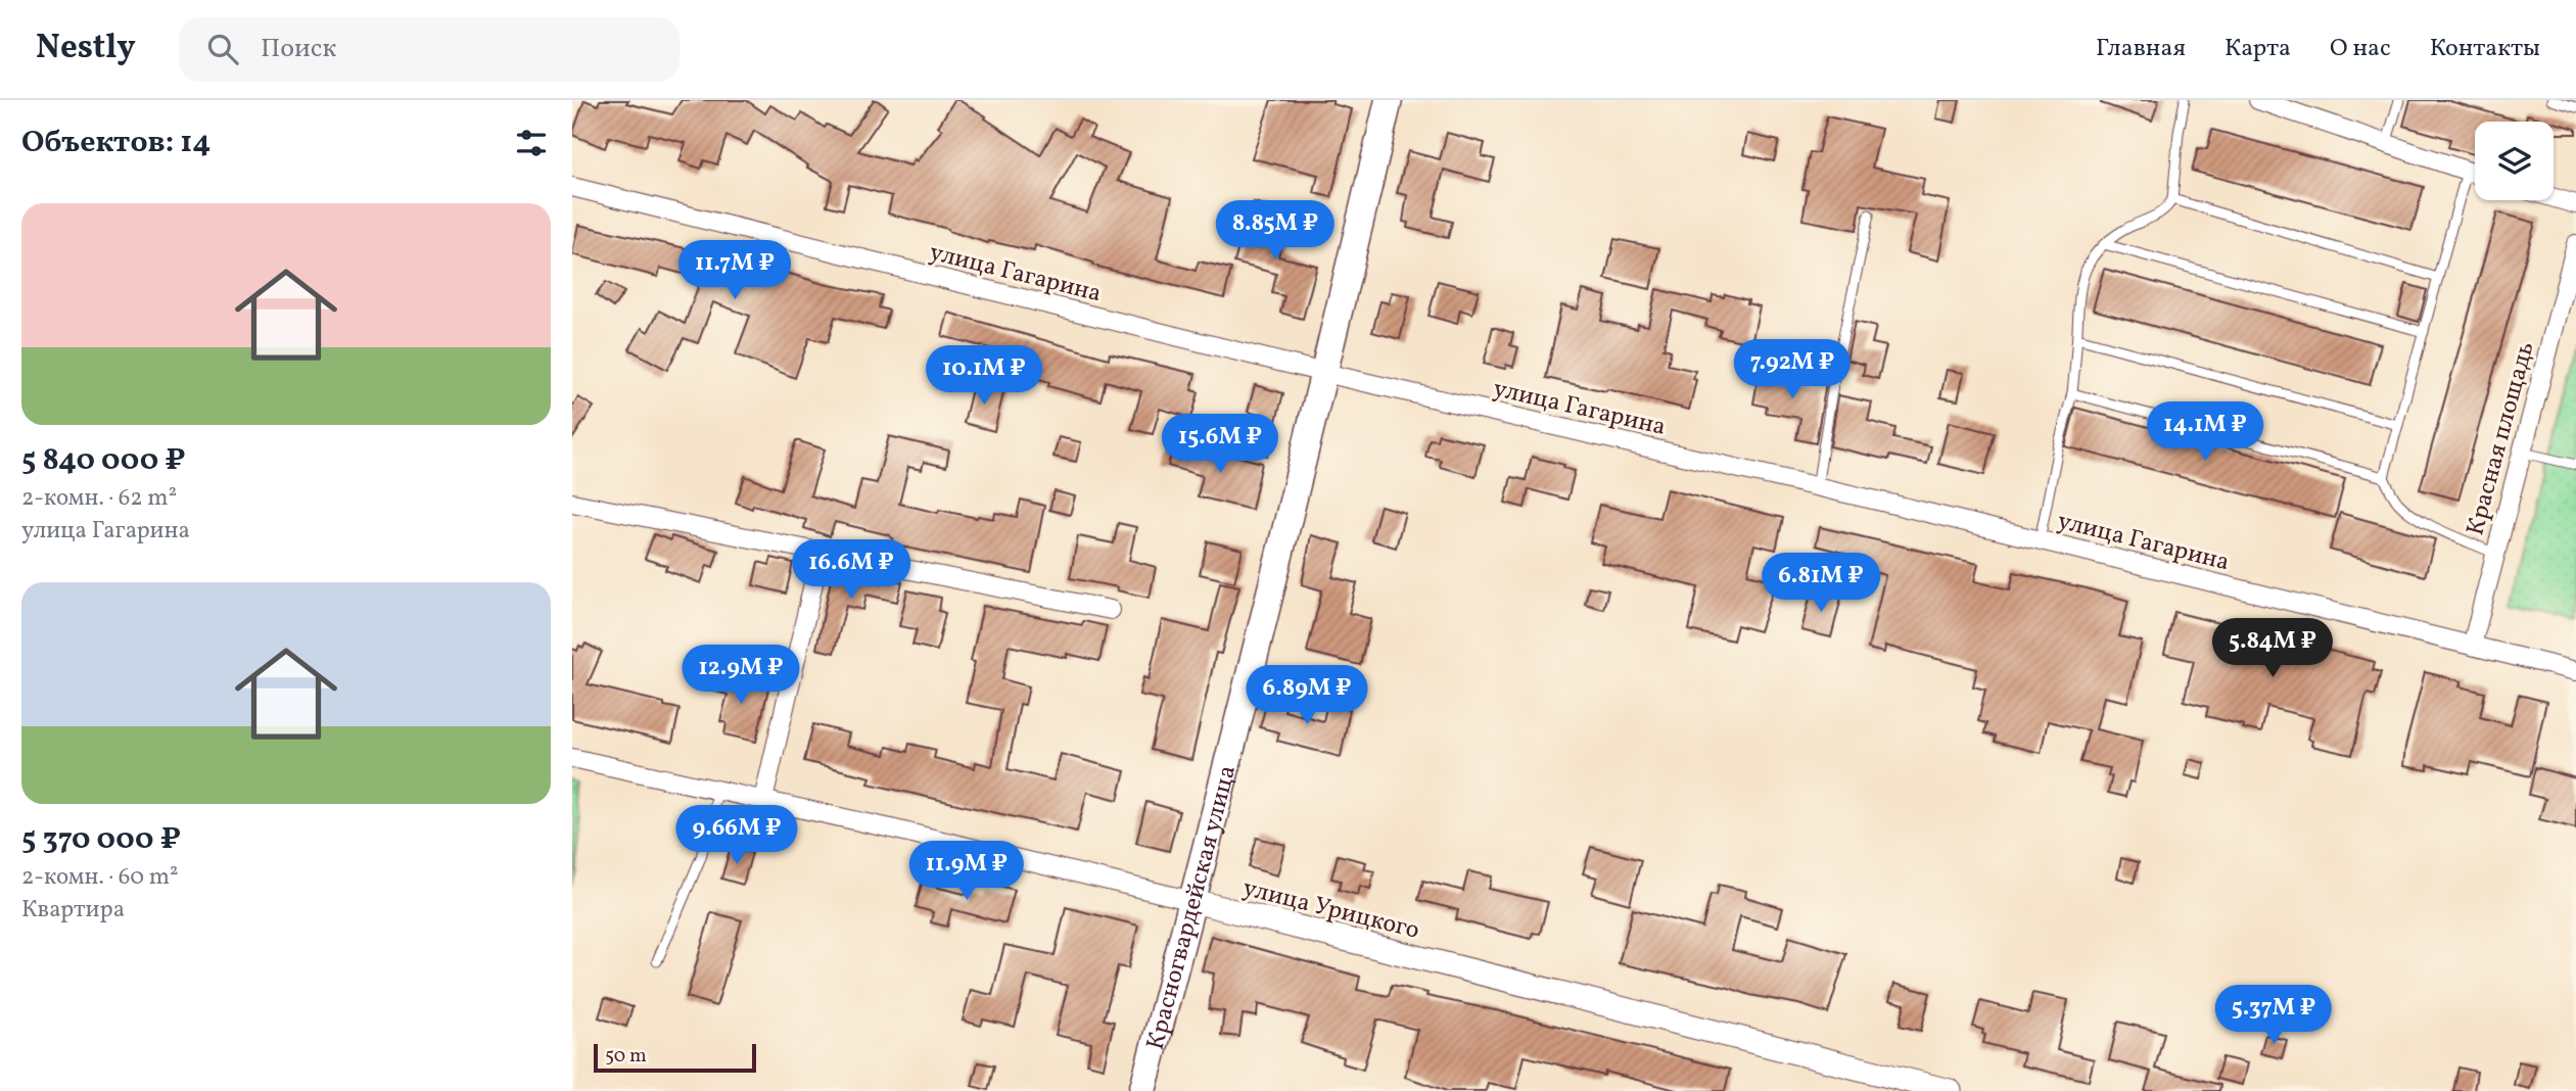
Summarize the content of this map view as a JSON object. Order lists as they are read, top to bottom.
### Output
{
  "streets": {
    "main road": ["Красногвардейская улица"],
    "street": ["улица Гагарина", "Красная площадь", "улица Урицкого"]
  },
  "crossings": [
    ["улица Гагарина", "Красная площадь"],
    ["улица Гагарина", "Красногвардейская улица"],
    ["Красногвардейская улица", "улица Урицкого"]
  ],
  "scale_bar": "50 m",
  "page": {
    "header": "Nestly",
    "search": "Поиск",
    "nav": [
      "Главная",
      "Карта",
      "О нас",
      "Контакты"
    ],
    "heading": "Объектов: 14",
    "list": [
      {
        "name": "5 840 000 ₽",
        "note": "2-комн. · 62 m² · улица Гагарина"
      },
      {
        "name": "5 370 000 ₽",
        "note": "2-комн. · 60 m² · Квартира"
      }
    ],
    "price": [
      "8.85M ₽",
      "11.7M ₽",
      "7.92M ₽",
      "10.1M ₽",
      "14.1M ₽",
      "15.6M ₽",
      "16.6M ₽",
      "6.81M ₽",
      "5.84M ₽",
      "12.9M ₽",
      "6.89M ₽",
      "9.66M ₽",
      "11.9M ₽",
      "5.37M ₽"
    ],
    "scale": "50 m"
  }
}
